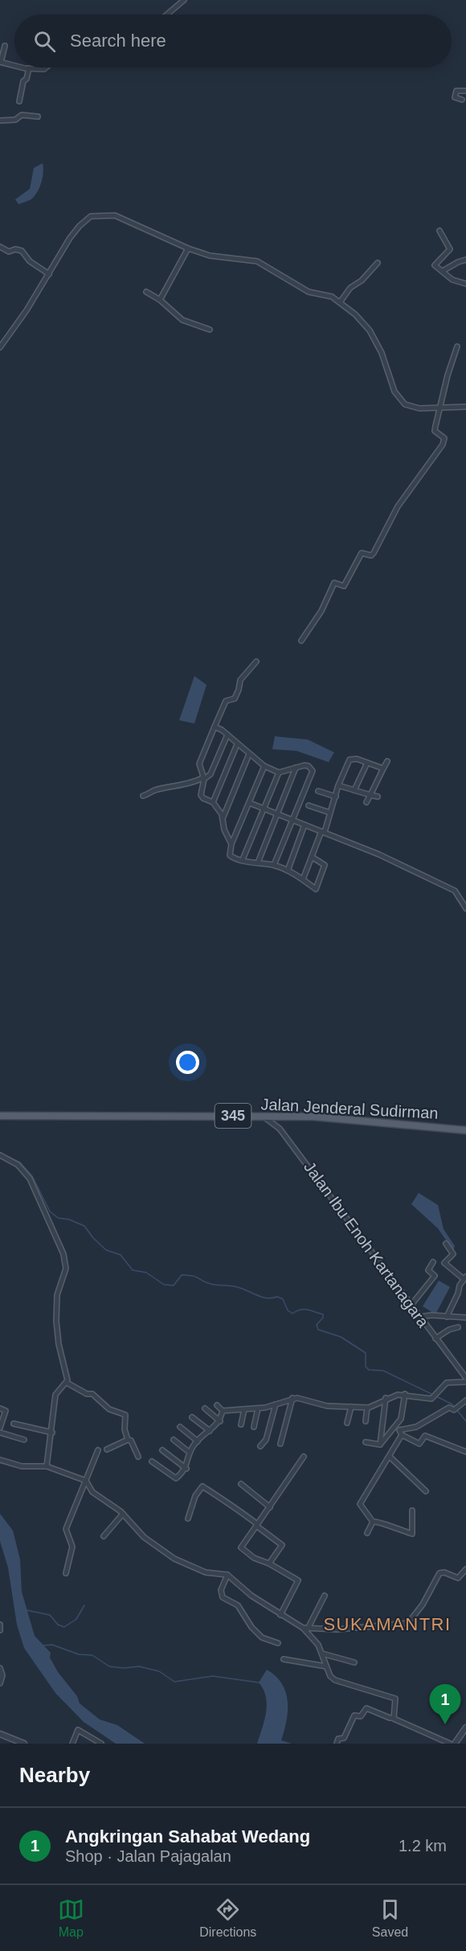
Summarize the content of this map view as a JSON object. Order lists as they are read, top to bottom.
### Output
{
  "streets": {
    "main road": ["Jalan Jenderal Sudirman", "345"],
    "street": ["Jalan Ibu Enoh Kartanagara"]
  },
  "crossings": [
    ["Jalan Jenderal Sudirman", "Jalan Ibu Enoh Kartanagara"]
  ],
  "districts": ["SUKAMANTRI"],
  "page": {
    "search": "Search here",
    "pins": "1",
    "heading": "Nearby",
    "list": [
      {
        "mark": "1",
        "name": "Angkringan Sahabat Wedang",
        "note": "Shop · Jalan Pajagalan",
        "value": "1.2 km"
      }
    ],
    "nav": ["Map", "Directions", "Saved"]
  }
}
